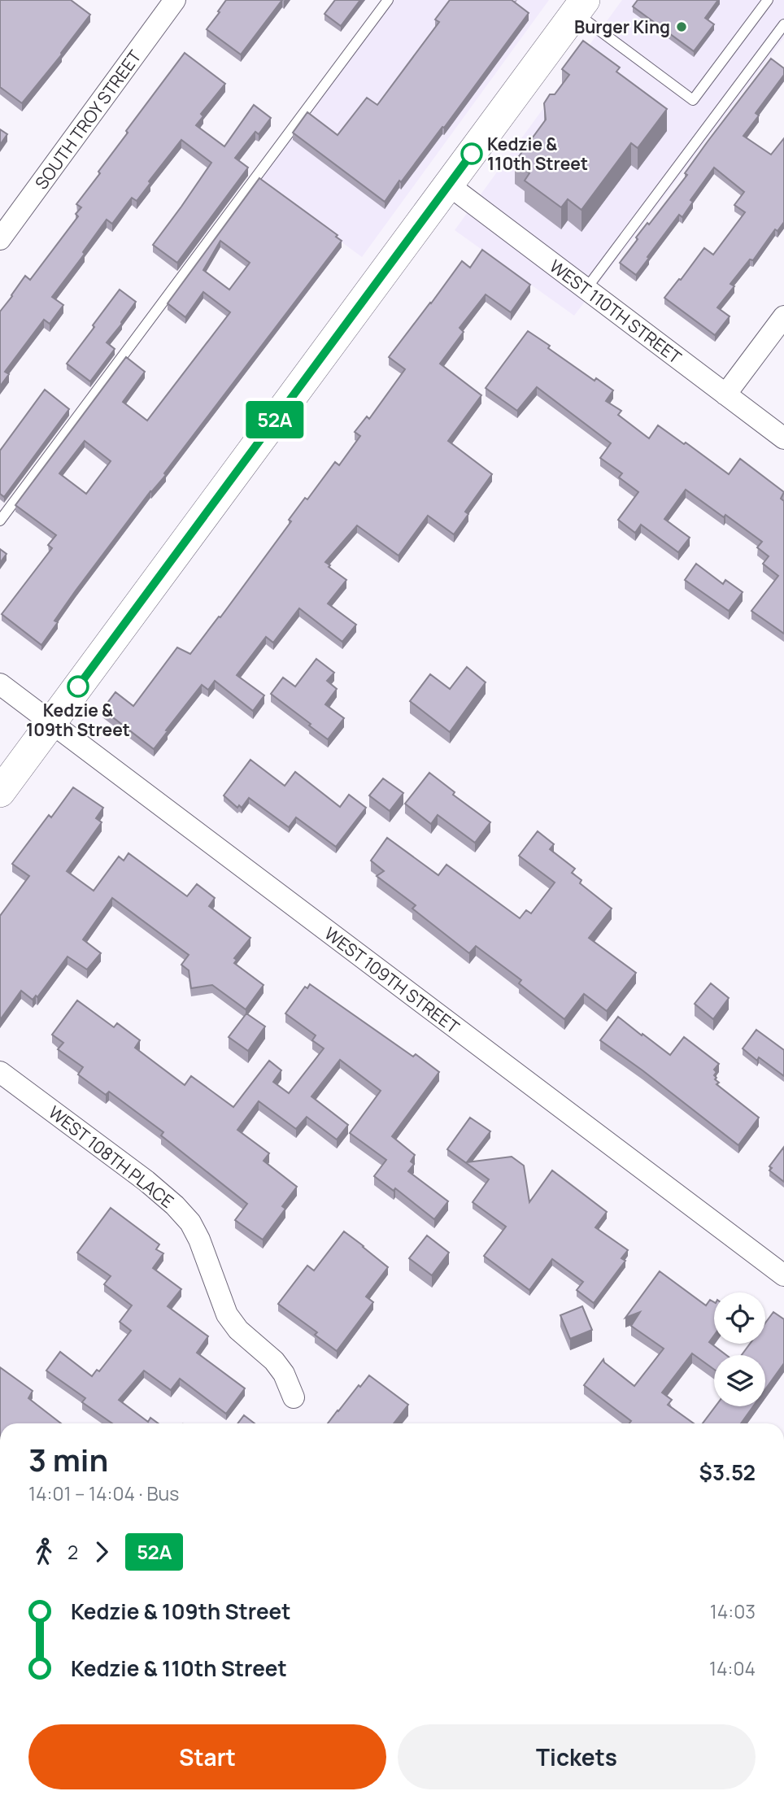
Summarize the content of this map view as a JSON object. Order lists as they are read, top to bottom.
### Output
{
  "streets": {
    "street": [
      "SOUTH TROY STREET",
      "WEST 110TH STREET",
      "WEST 109TH STREET",
      "WEST 108TH PLACE"
    ]
  },
  "places": ["Burger King", "Kedzie & 110th Street", "Kedzie & 109th Street"],
  "lines": ["bus line 52A"],
  "page": {
    "on_map": "52A",
    "heading": ["3 min", "14:01 – 14:04 · Bus", "$3.52"],
    "legs": ["2", "52A"],
    "list": [
      {
        "name": "Kedzie & 109th Street",
        "value": "14:03"
      },
      {
        "name": "Kedzie & 110th Street",
        "value": "14:04"
      }
    ],
    "buttons": ["Start", "Tickets"]
  }
}
